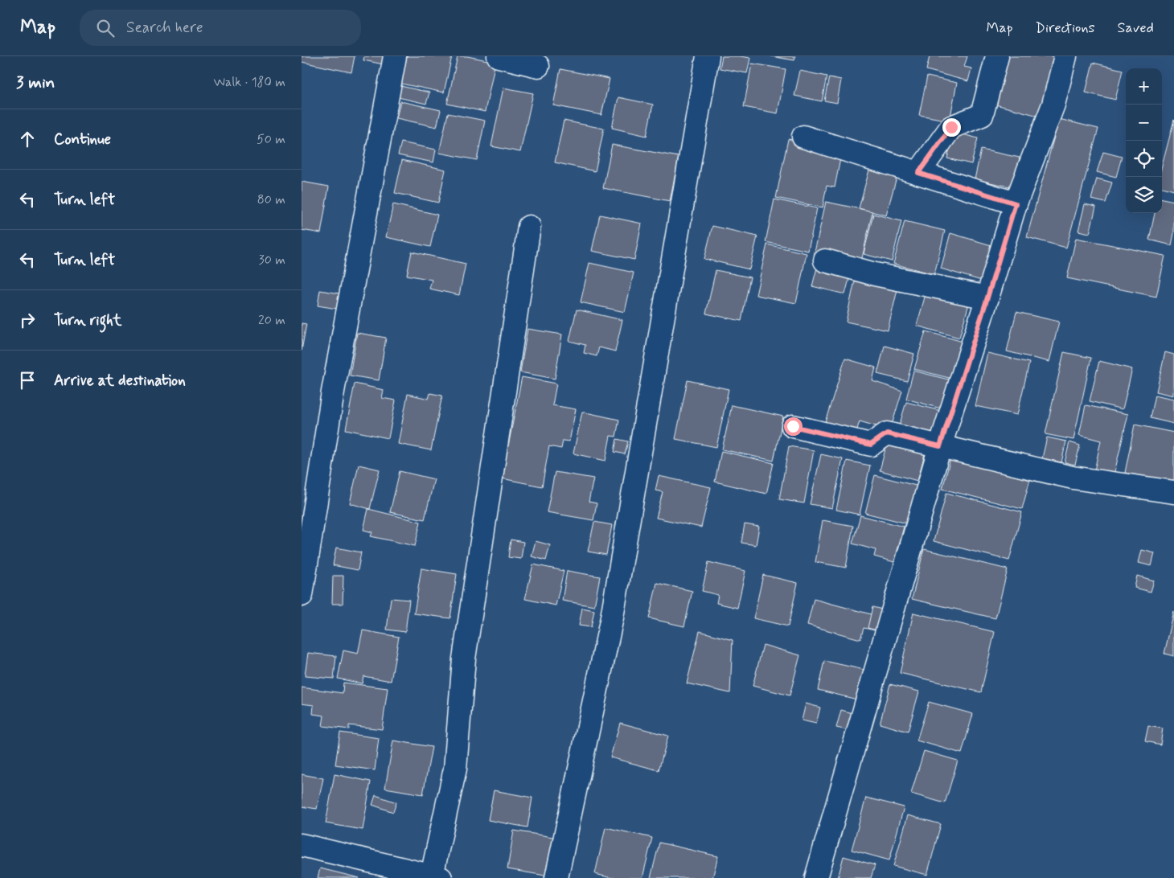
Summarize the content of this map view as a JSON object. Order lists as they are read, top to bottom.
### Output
{
  "page": {
    "header": "Map",
    "search": "Search here",
    "nav": ["Map", "Directions", "Saved"],
    "heading": ["3 min", "Walk · 180 m"],
    "map_buttons": ["+", "−"],
    "list": [
      ["Continue", "50 m"],
      ["Turn left", "80 m"],
      ["Turn left", "30 m"],
      ["Turn right", "20 m"],
      "Arrive at destination"
    ]
  }
}
